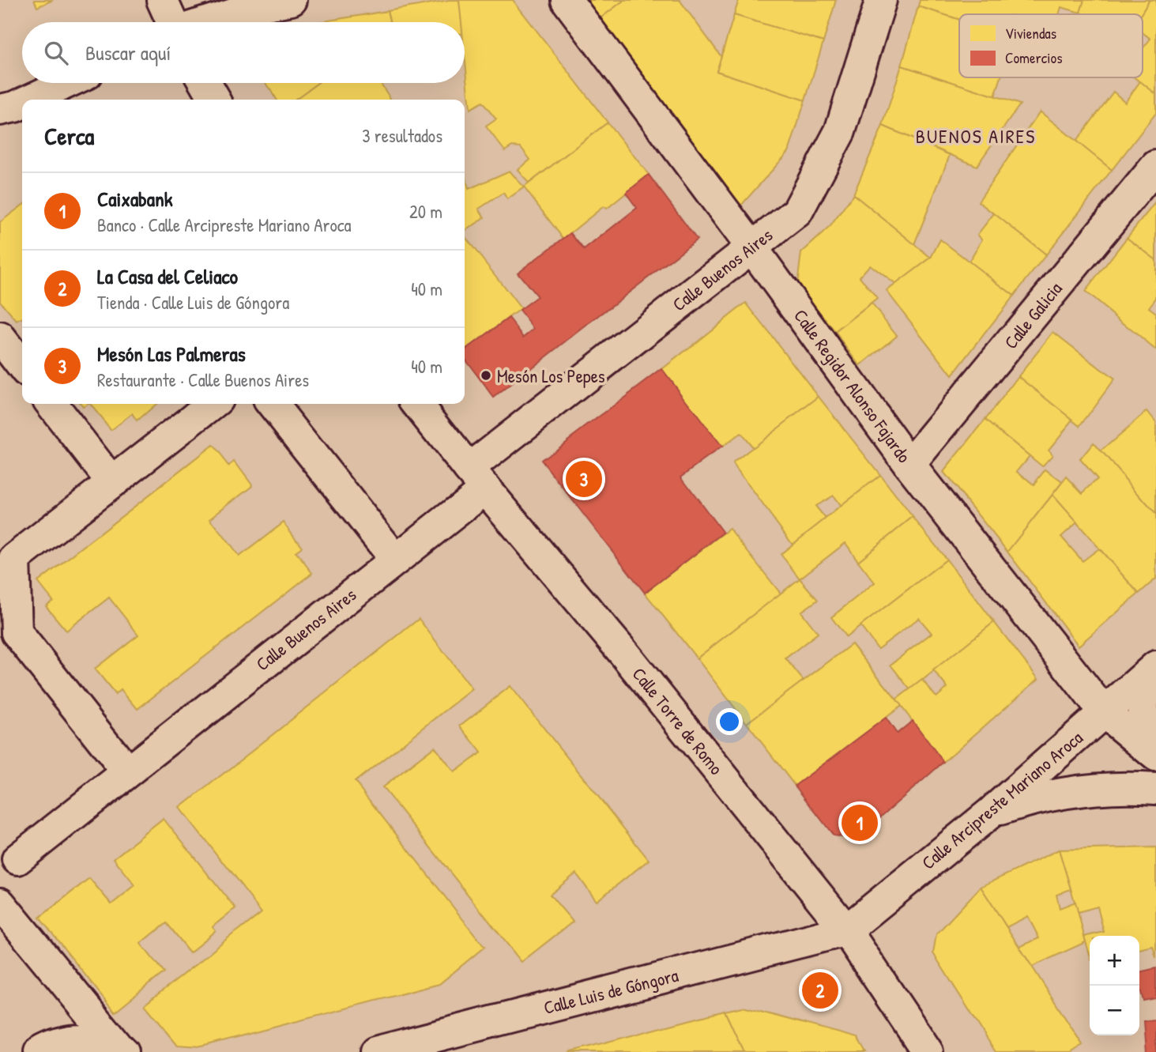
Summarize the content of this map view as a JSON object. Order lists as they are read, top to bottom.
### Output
{
  "streets": {
    "street": [
      "Calle Buenos Aires",
      "Calle Galicia",
      "Calle Regidor Alonso Fajardo",
      "Calle Torre de Romo",
      "Calle Arcipreste Mariano Aroca",
      "Calle Luis de Góngora"
    ]
  },
  "crossings": [
    ["Calle Buenos Aires", "Calle Regidor Alonso Fajardo"],
    ["Calle Buenos Aires", "Calle Torre de Romo"],
    ["Calle Galicia", "Calle Regidor Alonso Fajardo"],
    ["Calle Regidor Alonso Fajardo", "Calle Arcipreste Mariano Aroca"],
    ["Calle Torre de Romo", "Calle Arcipreste Mariano Aroca"],
    ["Calle Torre de Romo", "Calle Luis de Góngora"],
    ["Calle Arcipreste Mariano Aroca", "Calle Luis de Góngora"]
  ],
  "districts": ["BUENOS AIRES"],
  "places": ["Mesón Los Pepes"],
  "legend": ["Viviendas", "Comercios"],
  "page": {
    "search": "Buscar aquí",
    "heading": ["Cerca", "3 resultados"],
    "list": [
      {
        "mark": "1",
        "name": "Caixabank",
        "note": "Banco · Calle Arcipreste Mariano Aroca",
        "value": "20 m"
      },
      {
        "mark": "2",
        "name": "La Casa del Celiaco",
        "note": "Tienda · Calle Luis de Góngora",
        "value": "40 m"
      },
      {
        "mark": "3",
        "name": "Mesón Las Palmeras",
        "note": "Restaurante · Calle Buenos Aires",
        "value": "40 m"
      }
    ],
    "pins": ["3", "1", "2"],
    "map_buttons": ["+", "−"]
  }
}
